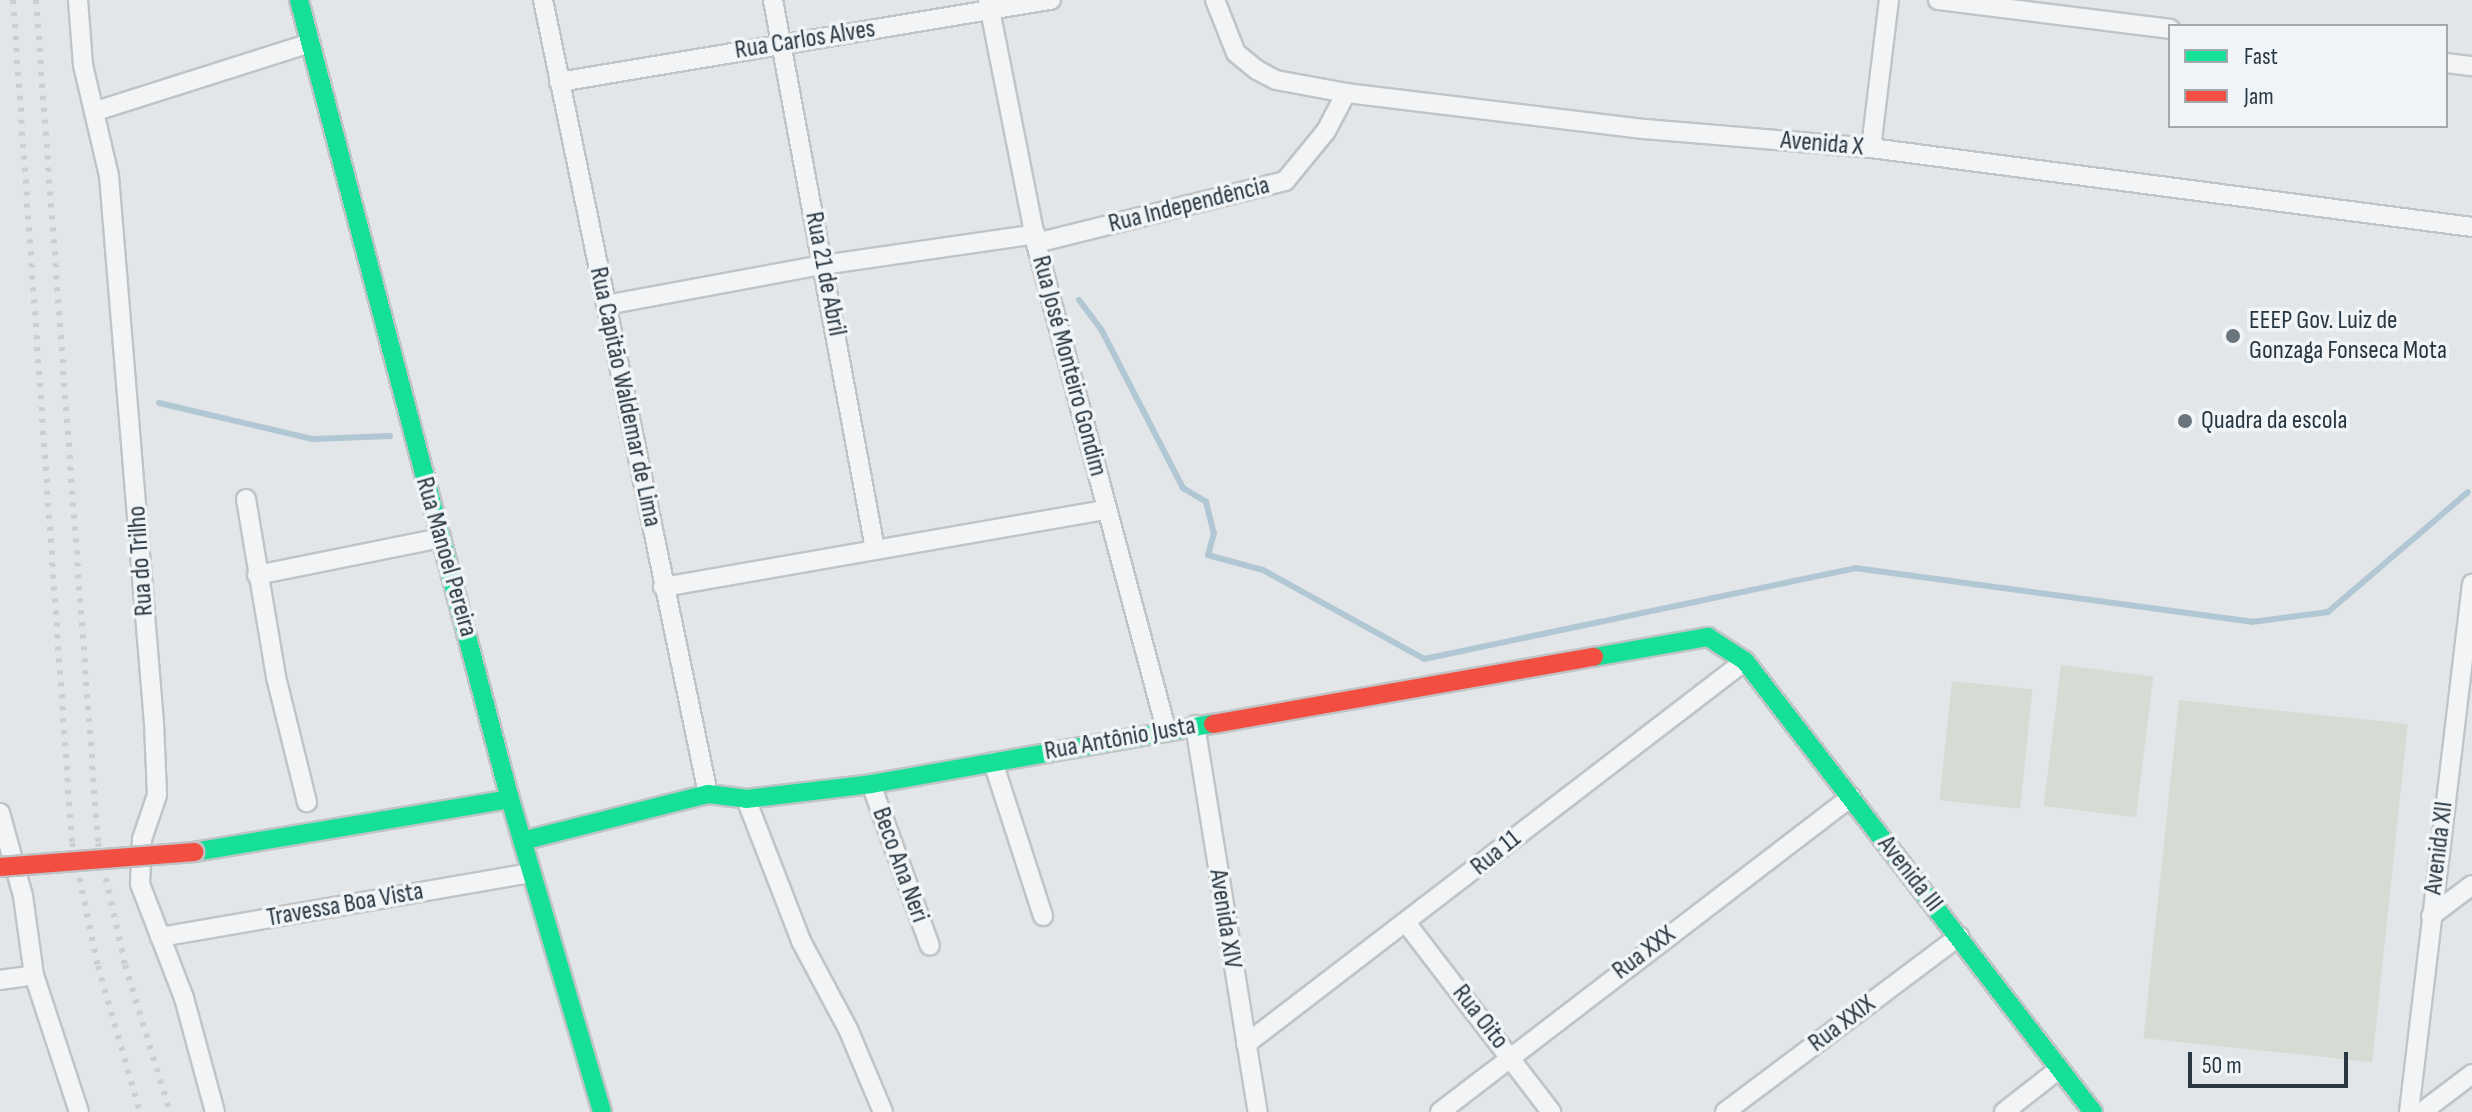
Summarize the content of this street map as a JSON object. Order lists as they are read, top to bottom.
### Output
{
  "streets": {
    "street": [
      "Rua Carlos Alves",
      "Avenida X",
      "Rua Independência",
      "Rua 21 de Abril",
      "Rua José Monteiro Gondim",
      "Rua Capitão Waldemar de Lima",
      "Rua Manoel Pereira",
      "Rua do Trilho",
      "Rua Antônio Justa",
      "Avenida XII",
      "Rua 11",
      "Beco Ana Neri",
      "Avenida III",
      "Travessa Boa Vista",
      "Avenida XIV",
      "Rua XXX",
      "Rua Oito",
      "Rua XXIX"
    ]
  },
  "crossings": [
    ["Rua Carlos Alves", "Rua 21 de Abril"],
    ["Rua Carlos Alves", "Rua José Monteiro Gondim"],
    ["Rua Carlos Alves", "Rua Capitão Waldemar de Lima"],
    ["Avenida X", "Rua Independência"],
    ["Rua Independência", "Rua 21 de Abril"],
    ["Rua Independência", "Rua José Monteiro Gondim"],
    ["Rua Independência", "Rua Capitão Waldemar de Lima"],
    ["Rua José Monteiro Gondim", "Rua Antônio Justa"],
    ["Rua Capitão Waldemar de Lima", "Rua Antônio Justa"],
    ["Rua Manoel Pereira", "Rua Antônio Justa"],
    ["Rua Manoel Pereira", "Travessa Boa Vista"],
    ["Rua do Trilho", "Travessa Boa Vista"],
    ["Rua Antônio Justa", "Beco Ana Neri"],
    ["Rua Antônio Justa", "Avenida III"],
    ["Rua Antônio Justa", "Avenida XIV"],
    ["Rua 11", "Avenida III"],
    ["Rua 11", "Avenida XIV"],
    ["Rua 11", "Rua Oito"],
    ["Avenida III", "Rua XXX"],
    ["Avenida III", "Rua XXIX"],
    ["Rua XXX", "Rua Oito"]
  ],
  "places": ["EEEP Gov. Luiz de Gonzaga Fonseca Mota", "Quadra da escola"],
  "legend": ["Fast", "Jam"],
  "scale_bar": "50 m"
}
